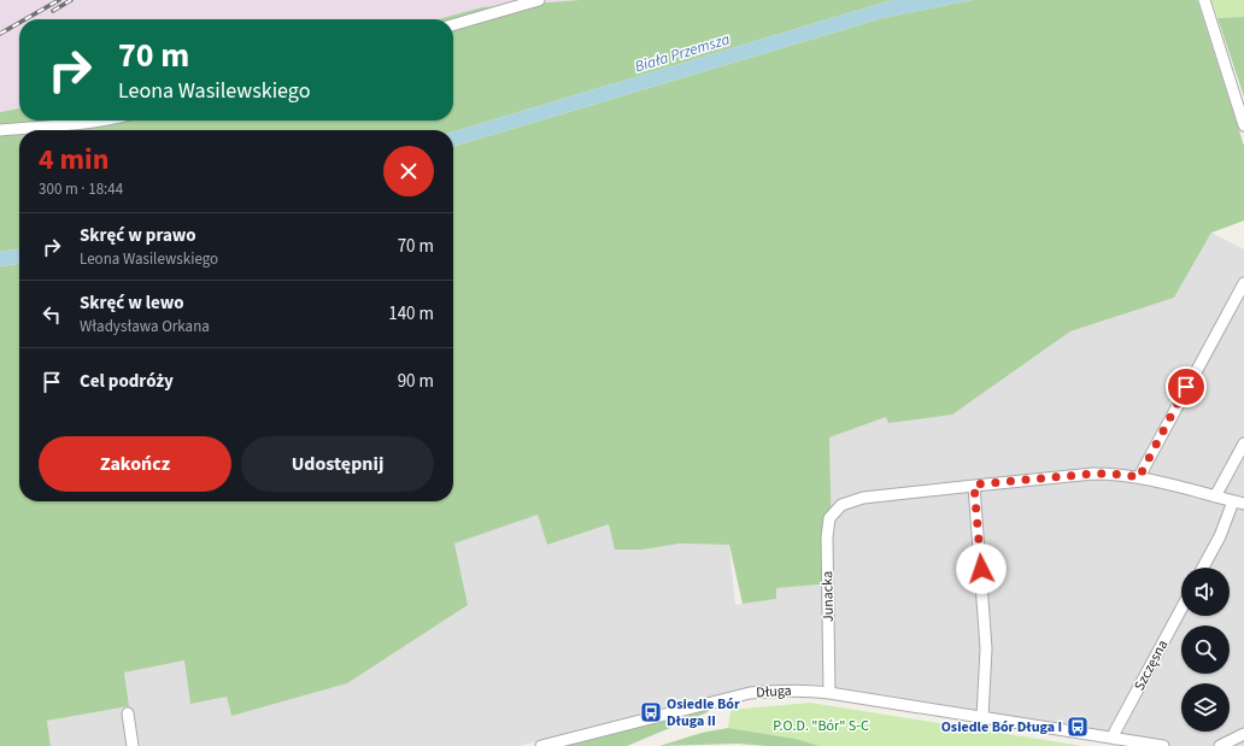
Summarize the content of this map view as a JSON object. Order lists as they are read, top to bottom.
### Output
{
  "streets": {
    "street": ["Junacka", "Szczęsna", "Długa"]
  },
  "crossings": [
    ["Junacka", "Długa"],
    ["Szczęsna", "Długa"]
  ],
  "water": ["Biała Przemsza"],
  "parks": ["P.O.D. \"Bór\" S-C"],
  "places": {
    "bus stop": ["Osiedle Bór Długa II", "Osiedle Bór Długa I"]
  },
  "page": {
    "turn": ["70 m", "Leona Wasilewskiego"],
    "heading": ["4 min", "300 m · 18:44"],
    "list": [
      {
        "name": "Skręć w prawo",
        "note": "Leona Wasilewskiego",
        "value": "70 m"
      },
      {
        "name": "Skręć w lewo",
        "note": "Władysława Orkana",
        "value": "140 m"
      },
      {
        "name": "Cel podróży",
        "value": "90 m"
      }
    ],
    "buttons": ["Zakończ", "Udostępnij"]
  }
}
